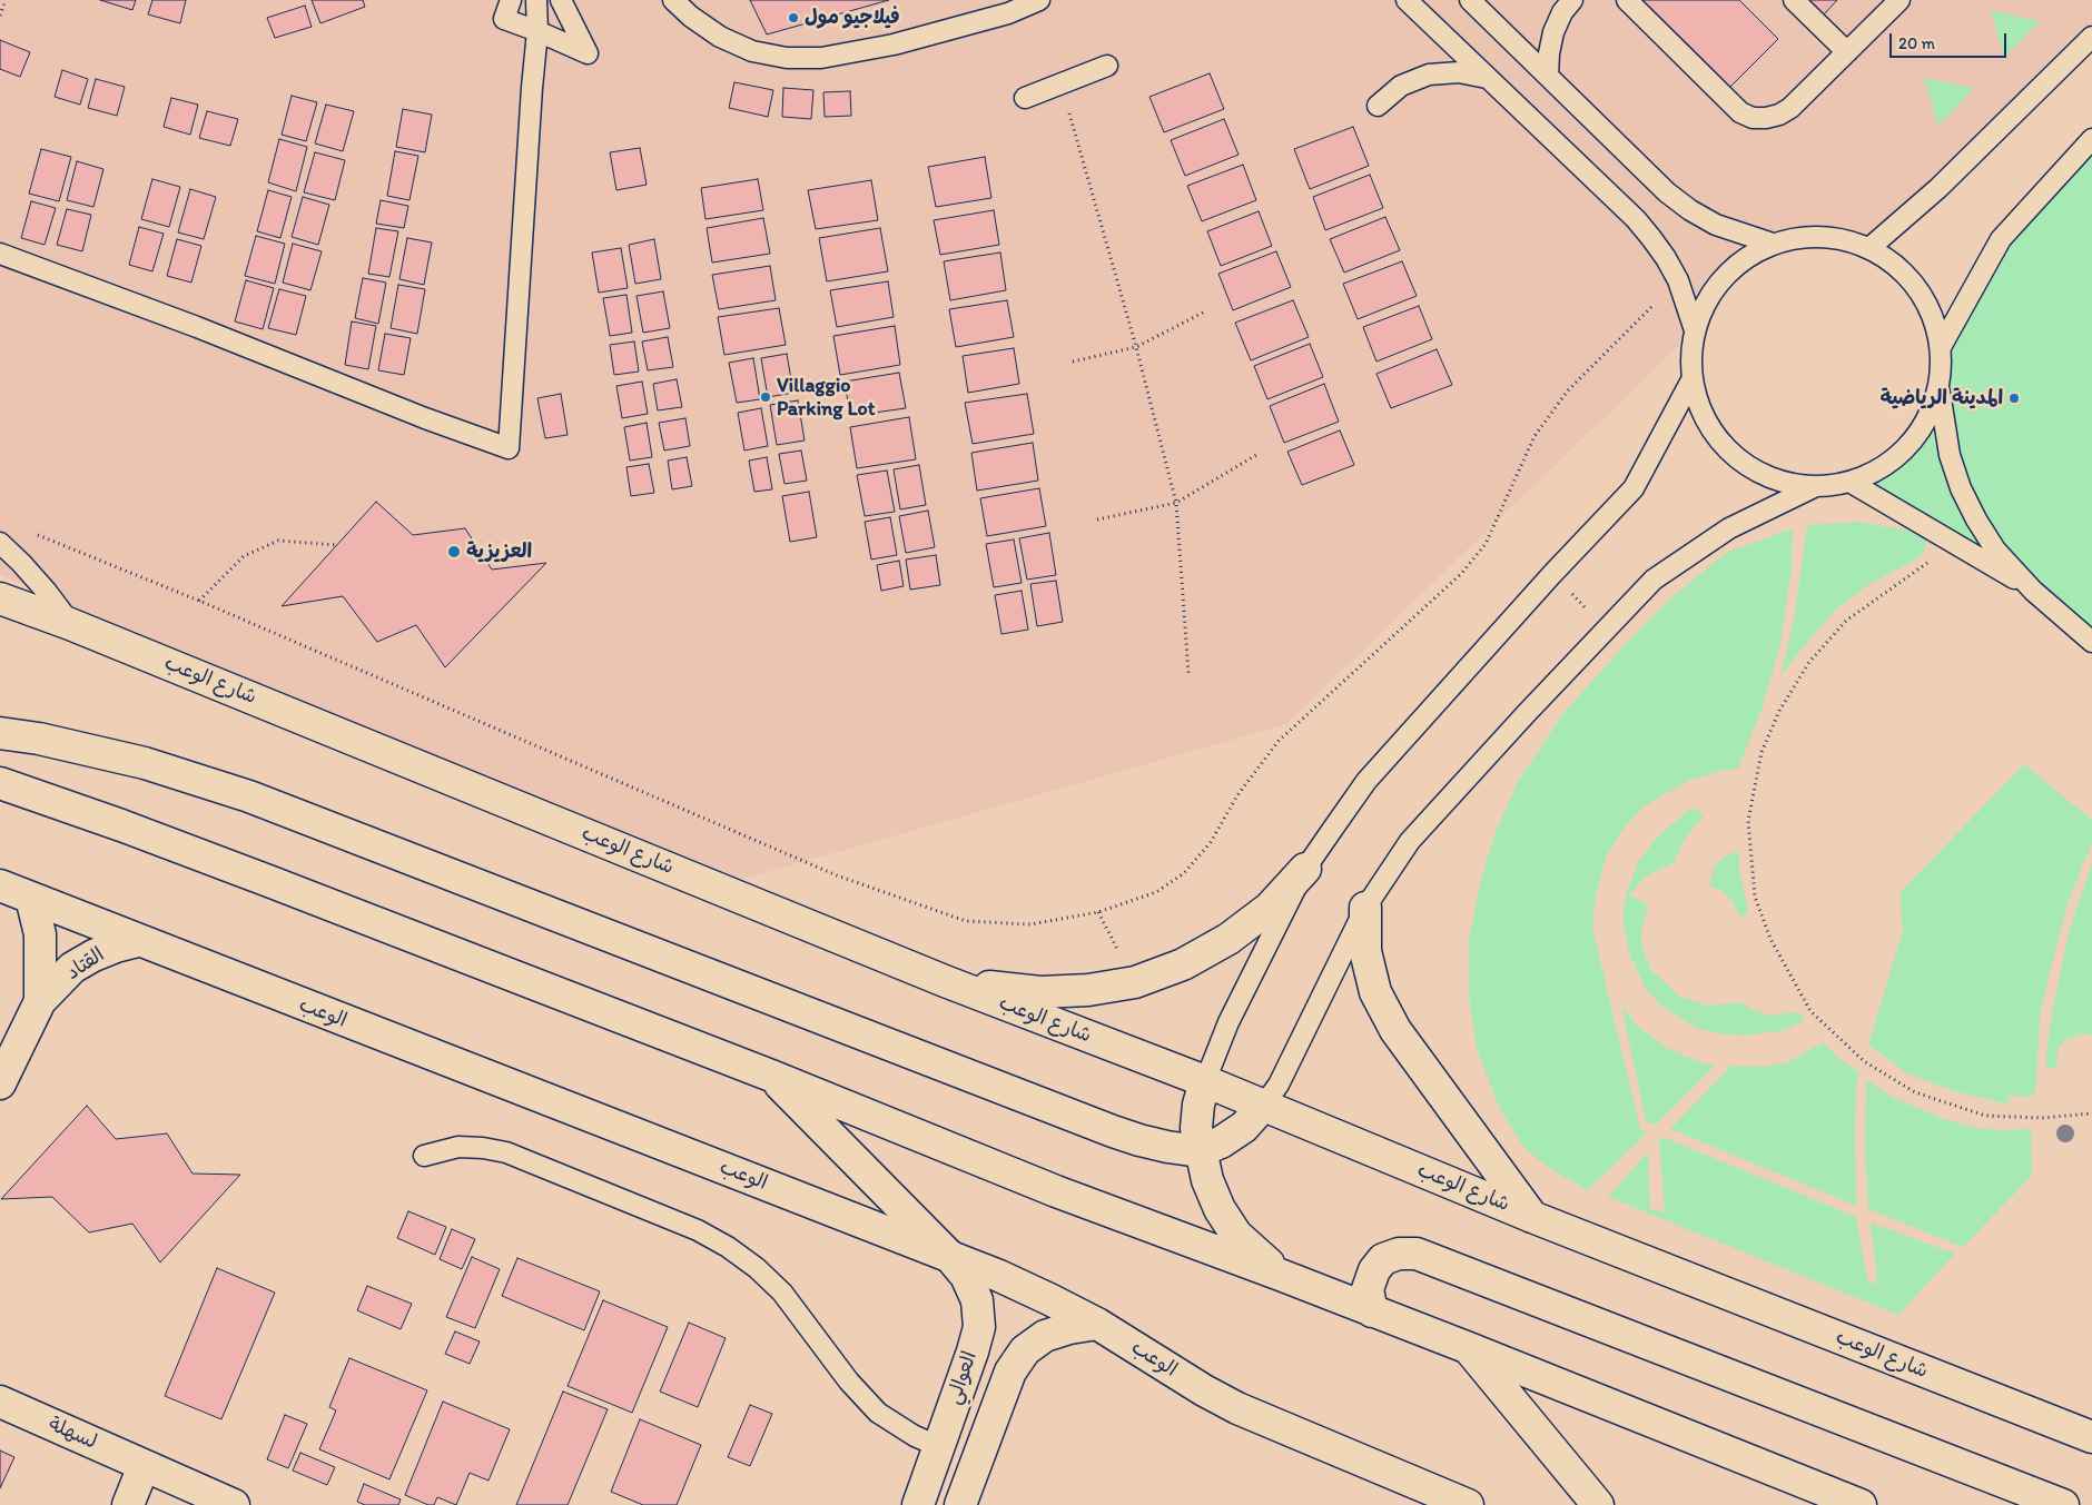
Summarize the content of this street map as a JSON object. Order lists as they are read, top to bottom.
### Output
{
  "streets": {
    "main road": [
      "شارع الوعب",
      "القتاد",
      "الوعب",
      "العوالي",
      "لسهلة"
    ]
  },
  "crossings": [
    ["القتاد", "الوعب"],
    ["الوعب", "العوالي"]
  ],
  "places": [
    "فيلاجيو مول",
    "Villaggio Parking Lot",
    "المدينة الرياضية",
    "العزيزية"
  ],
  "scale_bar": "20 m"
}
